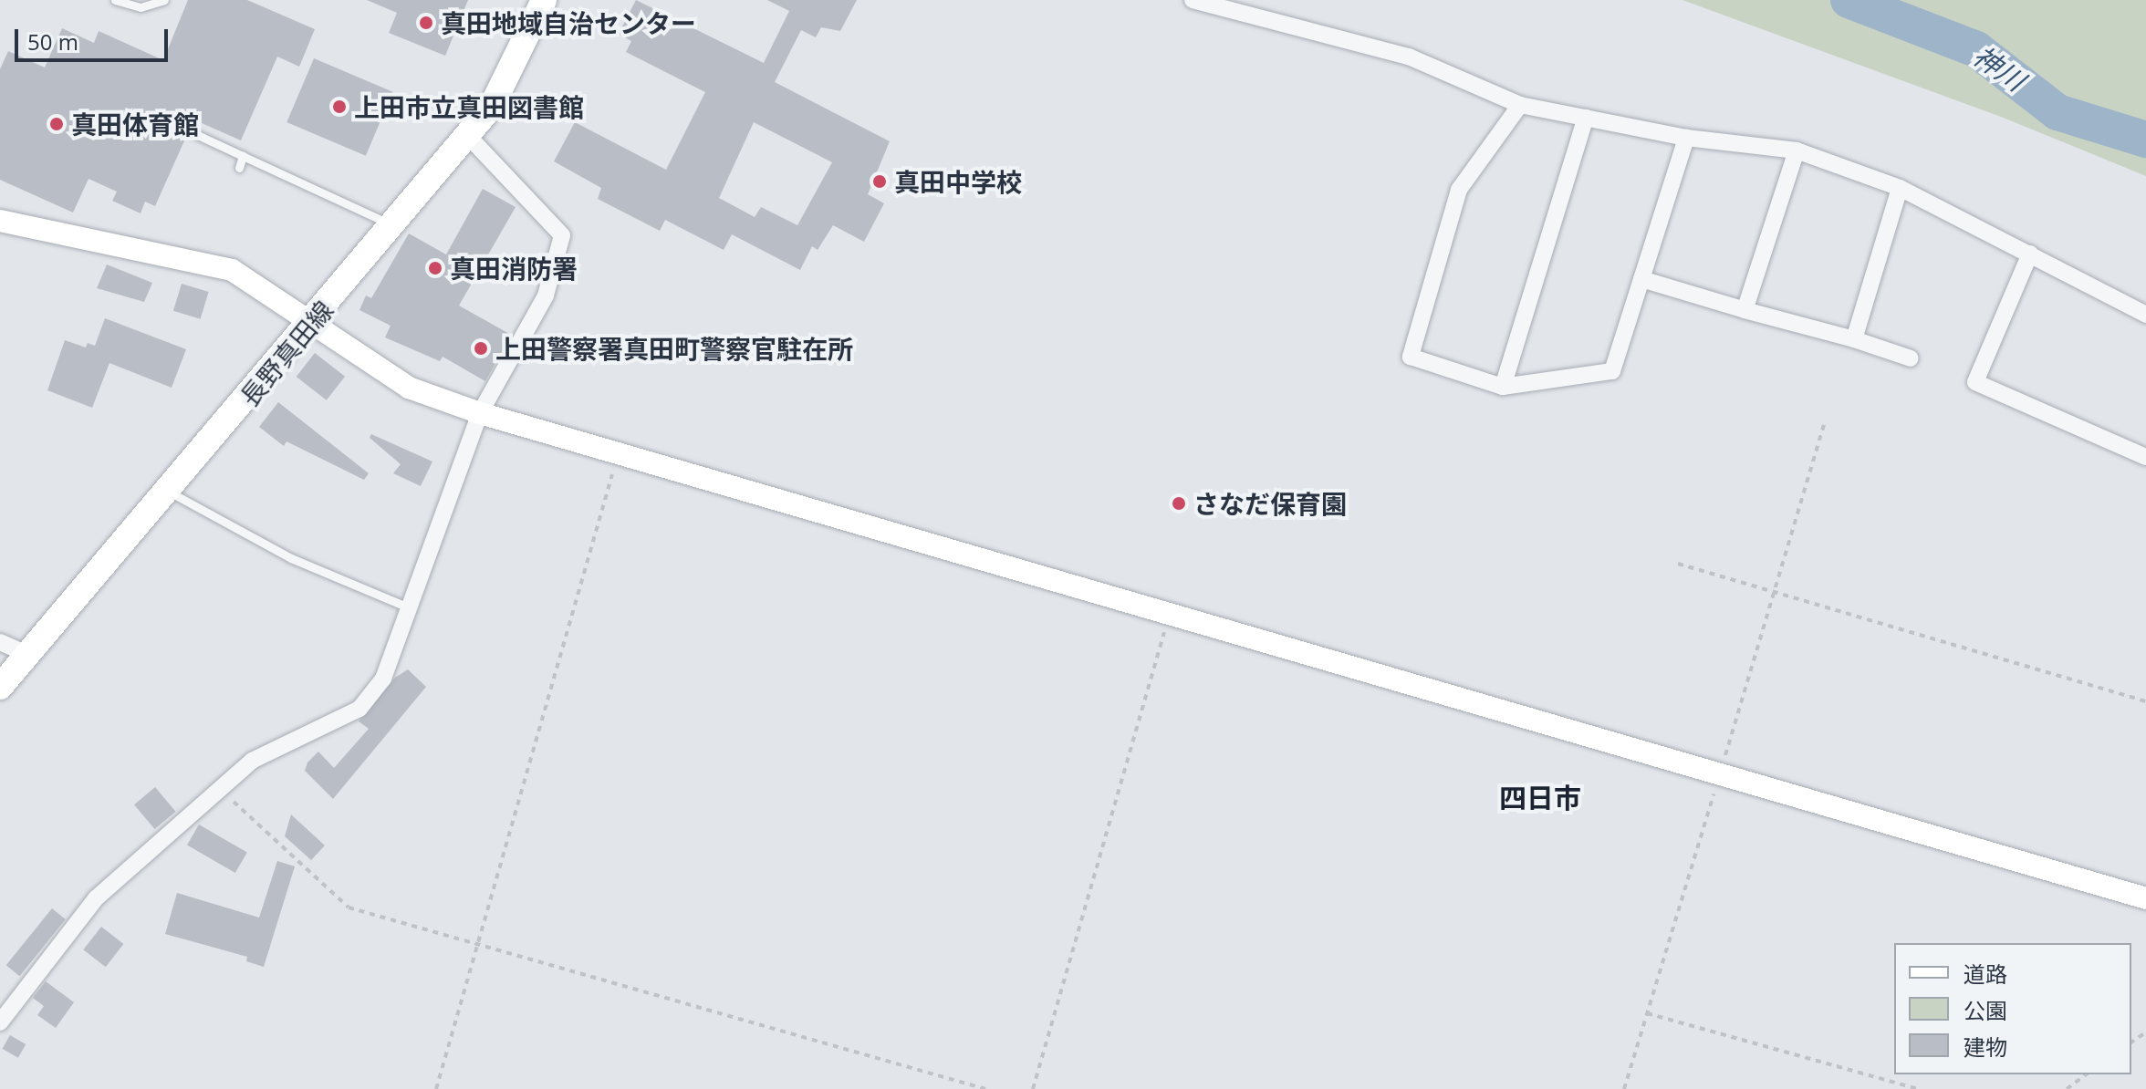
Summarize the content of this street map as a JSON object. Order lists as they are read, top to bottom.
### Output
{
  "streets": {
    "main road": ["長野真田線"]
  },
  "districts": ["四日市"],
  "water": ["神川"],
  "places": [
    "真田地域自治センター",
    "上田市立真田図書館",
    "真田体育館",
    "真田中学校",
    "真田消防署",
    "上田警察署真田町警察官駐在所",
    "さなだ保育園"
  ],
  "legend": ["道路", "公園", "建物"],
  "scale_bar": "50 m"
}
